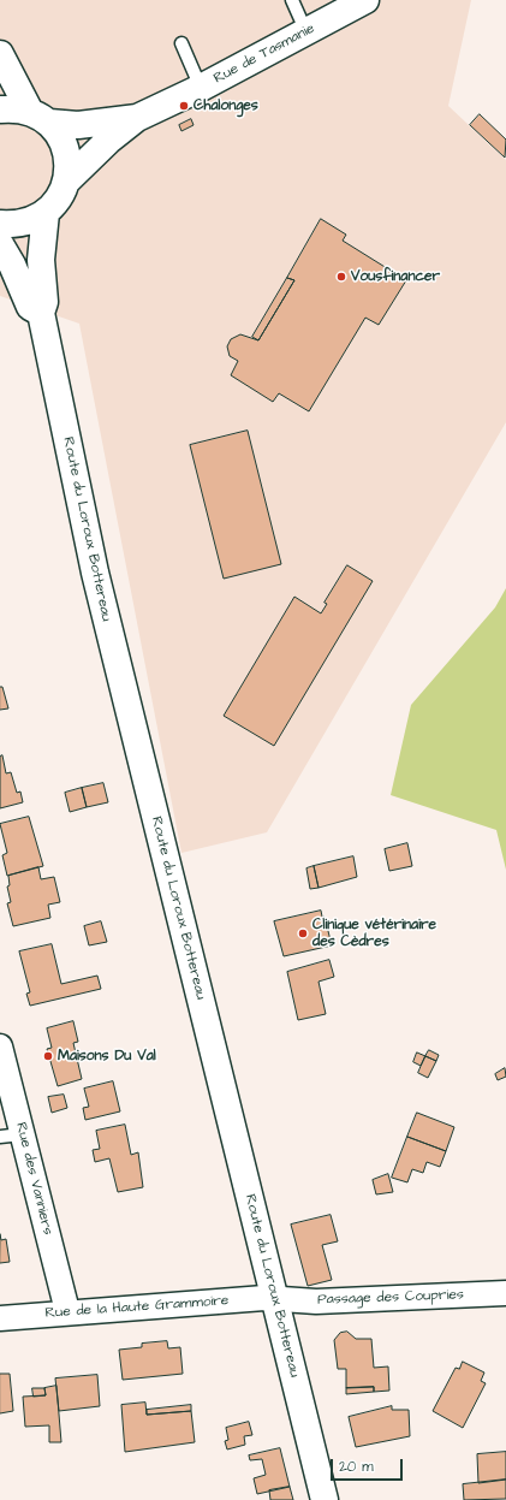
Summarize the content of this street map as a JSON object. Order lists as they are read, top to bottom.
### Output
{
  "streets": {
    "main road": ["Rue de Tasmanie", "Route du Loroux Bottereau"],
    "street": ["Rue des Vanniers", "Passage des Coupries", "Rue de la Haute Grammoire"]
  },
  "crossings": [
    ["Route du Loroux Bottereau", "Passage des Coupries"],
    ["Route du Loroux Bottereau", "Rue de la Haute Grammoire"],
    ["Rue des Vanniers", "Rue de la Haute Grammoire"],
    ["Passage des Coupries", "Rue de la Haute Grammoire"]
  ],
  "places": [
    "Chalonges",
    "Vousfinancer",
    "Clinique vétérinaire des Cèdres",
    "Maisons Du Val"
  ],
  "scale_bar": "20 m"
}
